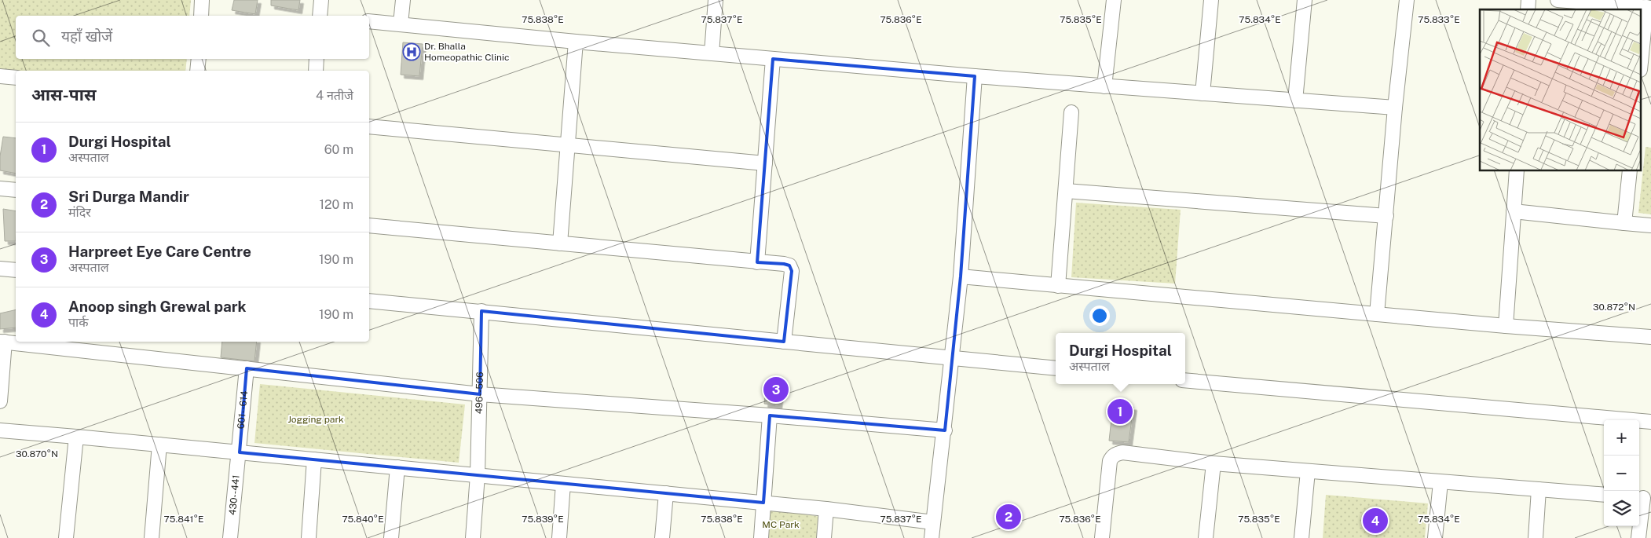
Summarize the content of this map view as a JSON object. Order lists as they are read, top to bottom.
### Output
{
  "streets": {
    "street": ["496--506", "601--614", "430--441"]
  },
  "crossings": [
    ["601--614", "430--441"]
  ],
  "parks": ["Jogging park", "MC Park"],
  "places": {
    "hospital": ["Dr. Bhalla Homeopathic Clinic"]
  },
  "page": {
    "search": "यहाँ खोजें",
    "heading": ["आस-पास", "4 नतीजे"],
    "list": [
      {
        "mark": "1",
        "name": "Durgi Hospital",
        "note": "अस्पताल",
        "value": "60 m"
      },
      {
        "mark": "2",
        "name": "Sri Durga Mandir",
        "note": "मंदिर",
        "value": "120 m"
      },
      {
        "mark": "3",
        "name": "Harpreet Eye Care Centre",
        "note": "अस्पताल",
        "value": "190 m"
      },
      {
        "mark": "4",
        "name": "Anoop singh Grewal park",
        "note": "पार्क",
        "value": "190 m"
      }
    ],
    "popup": ["Durgi Hospital", "अस्पताल"],
    "pins": [
      "3",
      "1",
      "2",
      "4"
    ],
    "map_buttons": ["+", "−"]
  },
  "coordinates": [
    "75.838°E",
    "75.837°E",
    "75.836°E",
    "75.835°E",
    "75.834°E",
    "75.833°E",
    "30.872°N",
    "30.870°N",
    "75.841°E",
    "75.840°E",
    "75.839°E"
  ]
}
